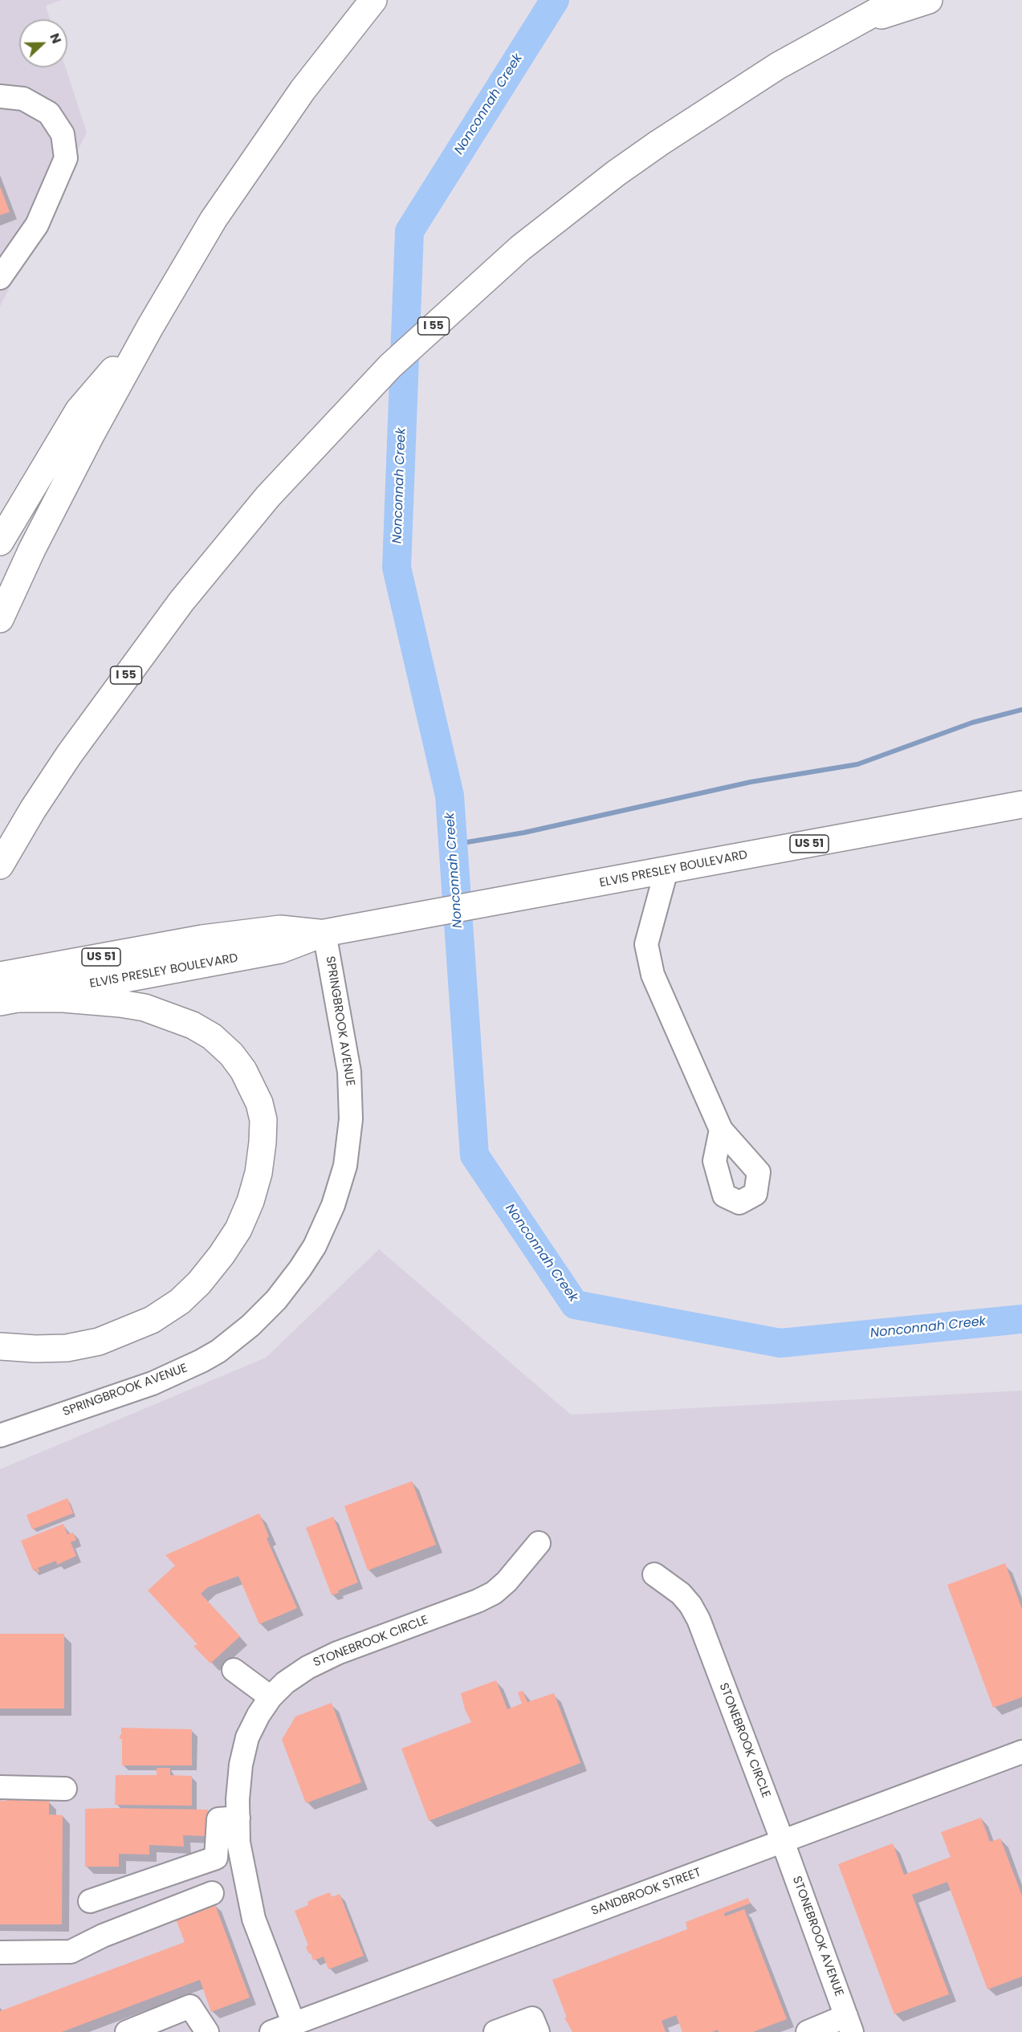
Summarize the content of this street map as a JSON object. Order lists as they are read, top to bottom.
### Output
{
  "streets": {
    "main road": ["I 55", "US 51", "ELVIS PRESLEY BOULEVARD"],
    "street": [
      "SPRINGBROOK AVENUE",
      "STONEBROOK CIRCLE",
      "SANDBROOK STREET",
      "STONEBROOK AVENUE"
    ]
  },
  "crossings": [
    ["ELVIS PRESLEY BOULEVARD", "SPRINGBROOK AVENUE"],
    ["STONEBROOK CIRCLE", "SANDBROOK STREET"],
    ["STONEBROOK CIRCLE", "STONEBROOK AVENUE"],
    ["SANDBROOK STREET", "STONEBROOK AVENUE"]
  ],
  "water": ["Nonconnah Creek"],
  "north": "right"
}
